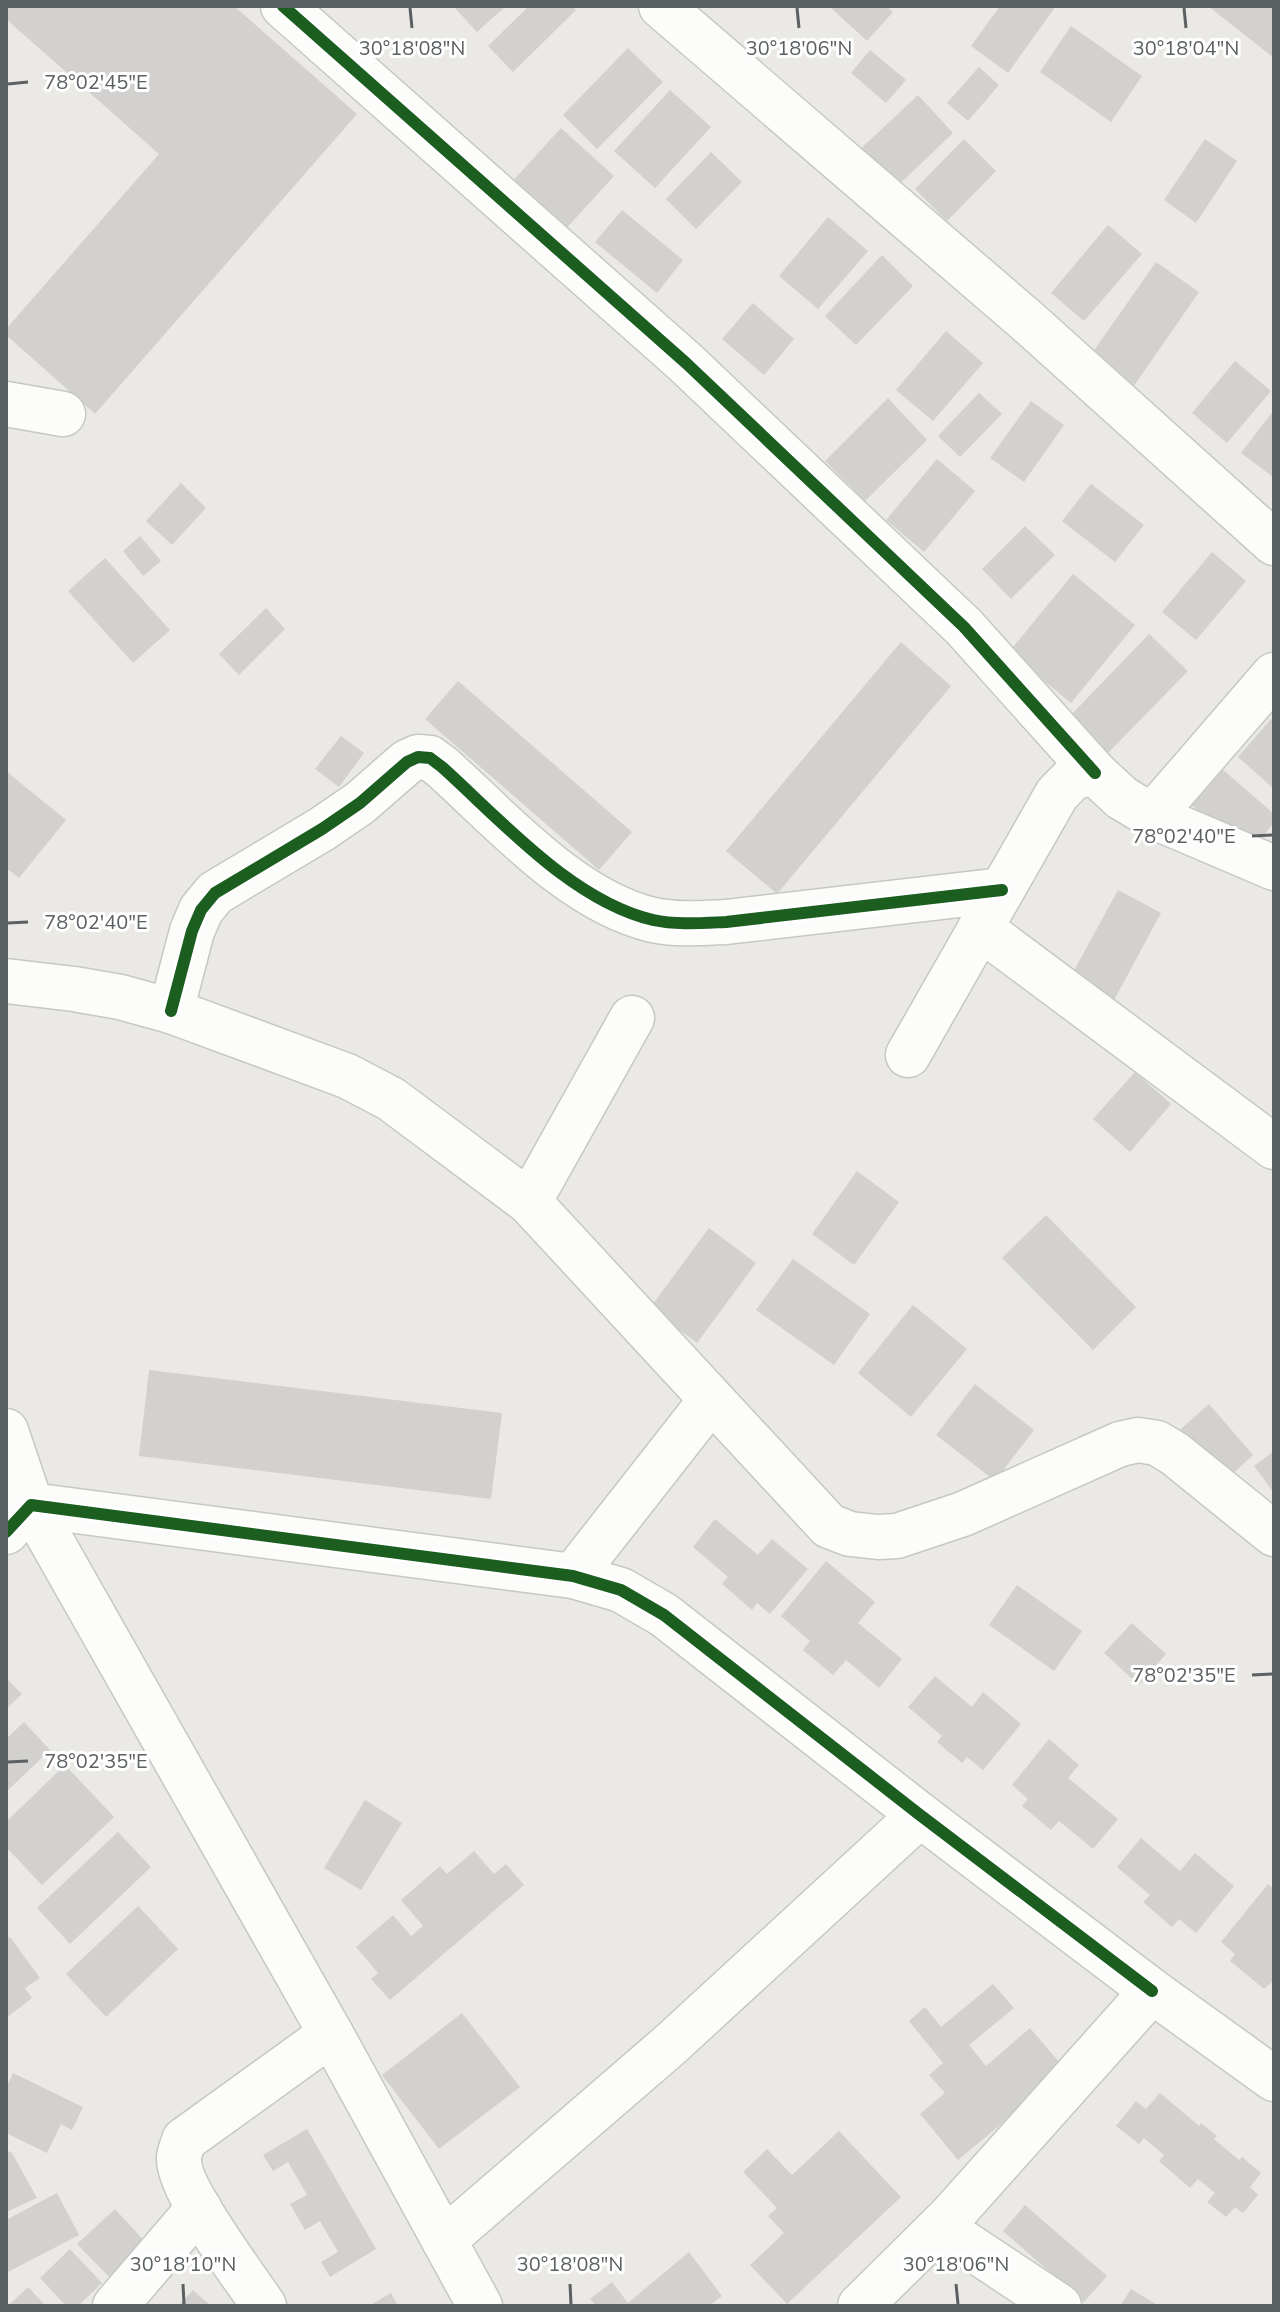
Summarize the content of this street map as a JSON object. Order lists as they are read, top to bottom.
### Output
{
  "coordinates": [
    "30°18'08\"N",
    "30°18'06\"N",
    "30°18'04\"N",
    "78°02'45\"E",
    "78°02'40\"E",
    "78°02'35\"E",
    "30°18'10\"N"
  ]
}
